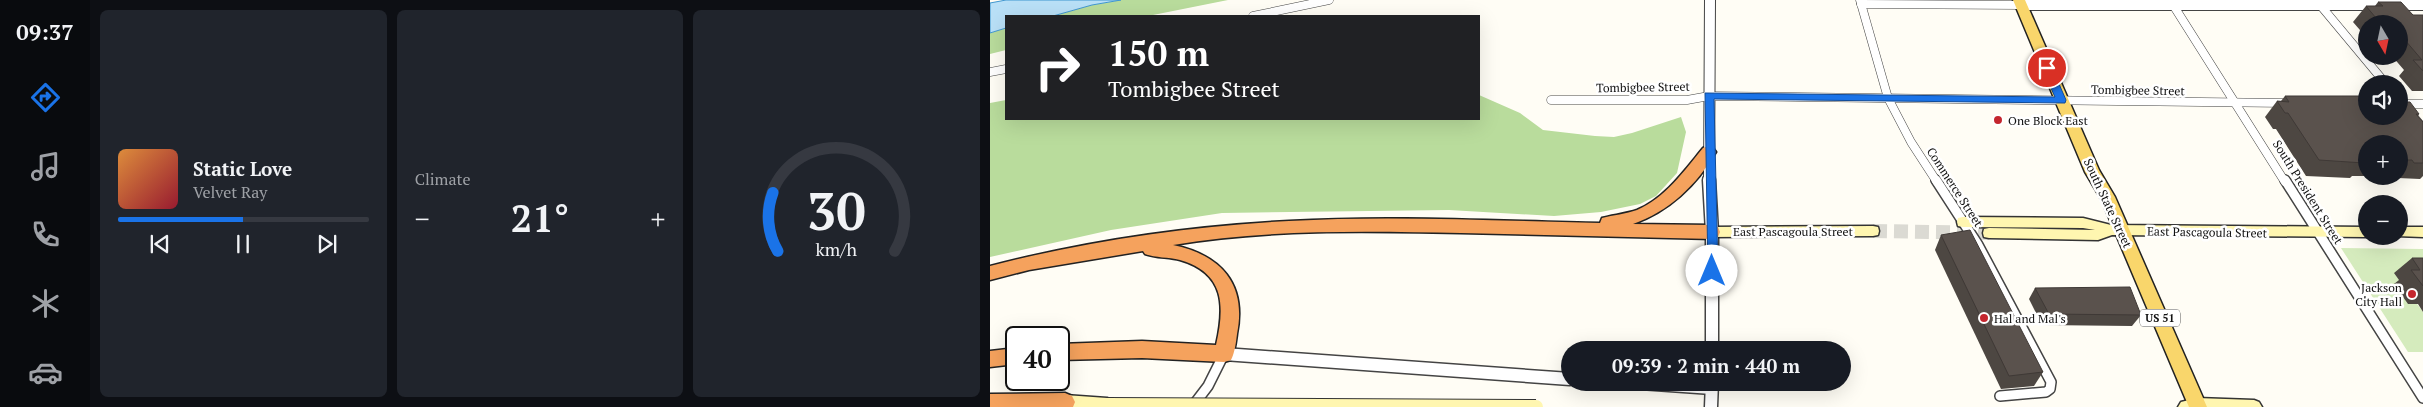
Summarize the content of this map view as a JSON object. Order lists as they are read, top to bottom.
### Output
{
  "streets": {
    "main road": ["South State Street", "East Pascagoula Street", "US 51"],
    "street": ["Tombigbee Street", "Commerce Street", "South President Street"]
  },
  "crossings": [
    ["Tombigbee Street", "Commerce Street"],
    ["Tombigbee Street", "South President Street"],
    ["Tombigbee Street", "South State Street"],
    ["South President Street", "East Pascagoula Street"],
    ["South State Street", "East Pascagoula Street"]
  ],
  "places": ["One Block East", "Jackson City Hall", "Hal and Mal's"],
  "north": "bottom",
  "page": {
    "tabs": "09:37",
    "tile": "Climate",
    "map_buttons": ["+", "−"],
    "turn": ["150 m", "Tombigbee Street"],
    "song": ["Static Love", "Velvet Ray"],
    "heat": ["−", "21°", "+"],
    "limit": "40",
    "trip": "09:39 · 2 min · 440 m",
    "gauge": ["30", "km/h"]
  }
}
